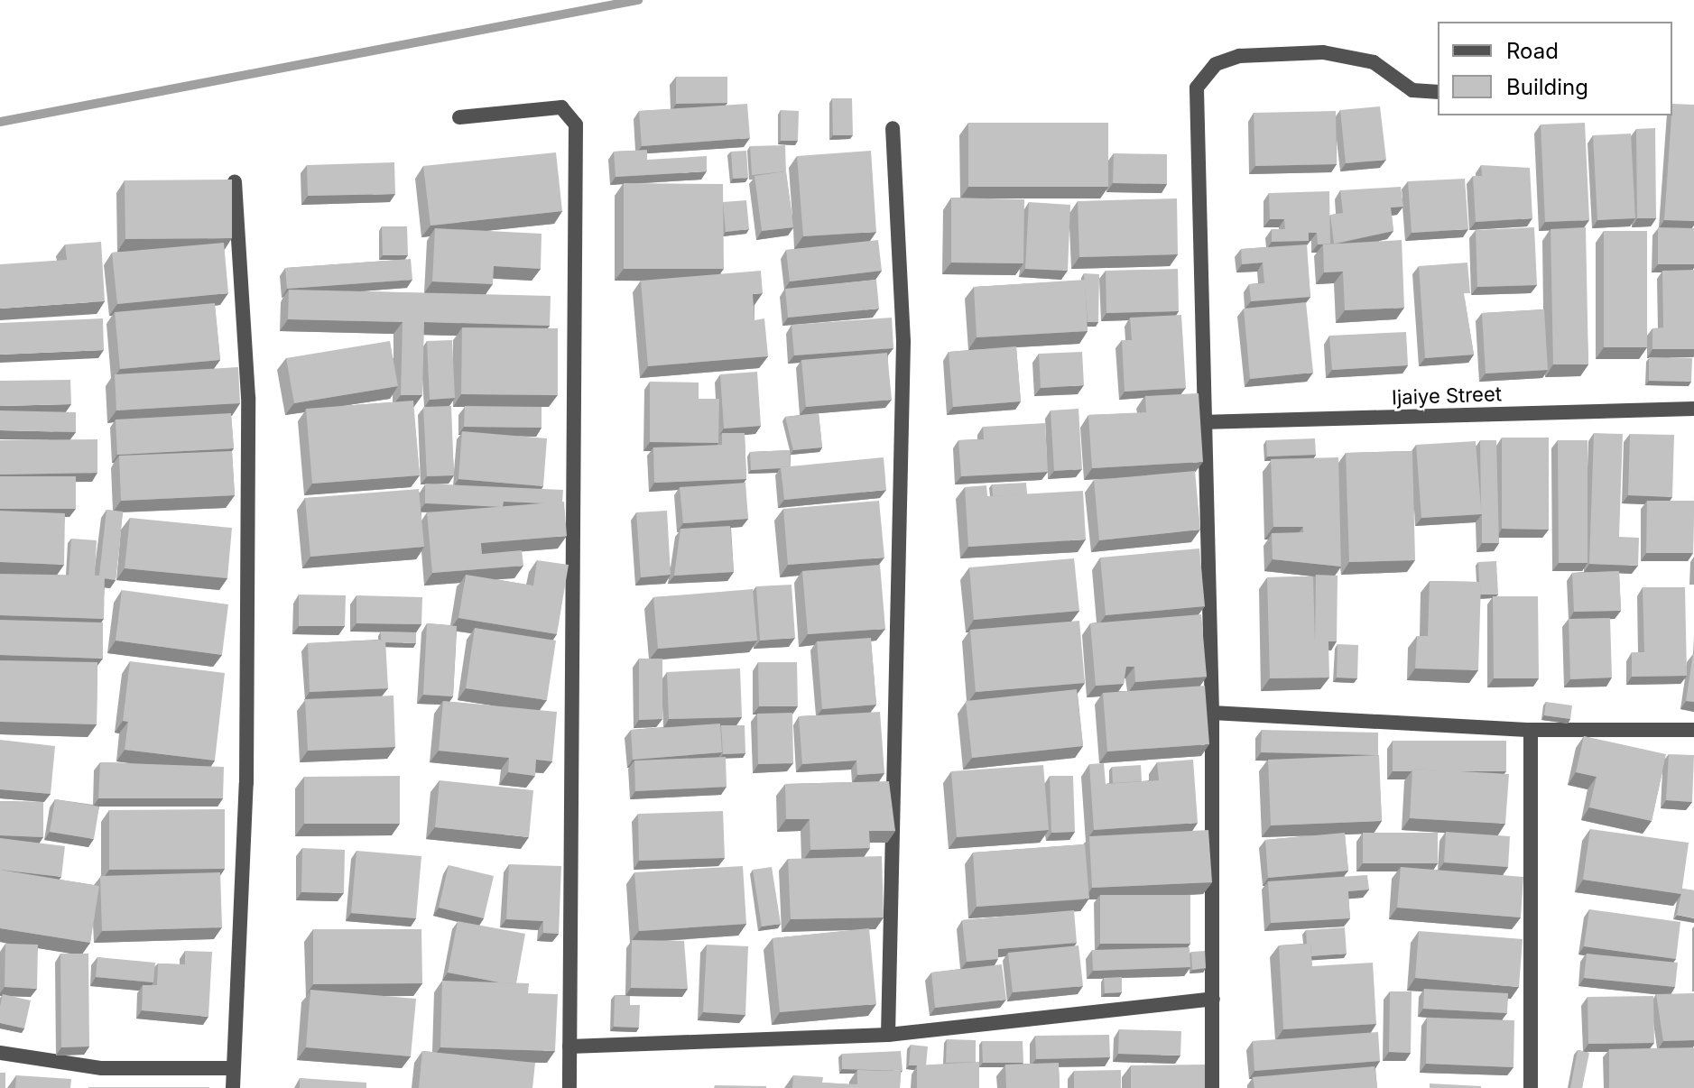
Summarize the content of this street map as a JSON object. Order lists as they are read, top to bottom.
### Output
{
  "streets": {
    "street": ["Ijaiye Street"]
  },
  "legend": ["Road", "Building"]
}
